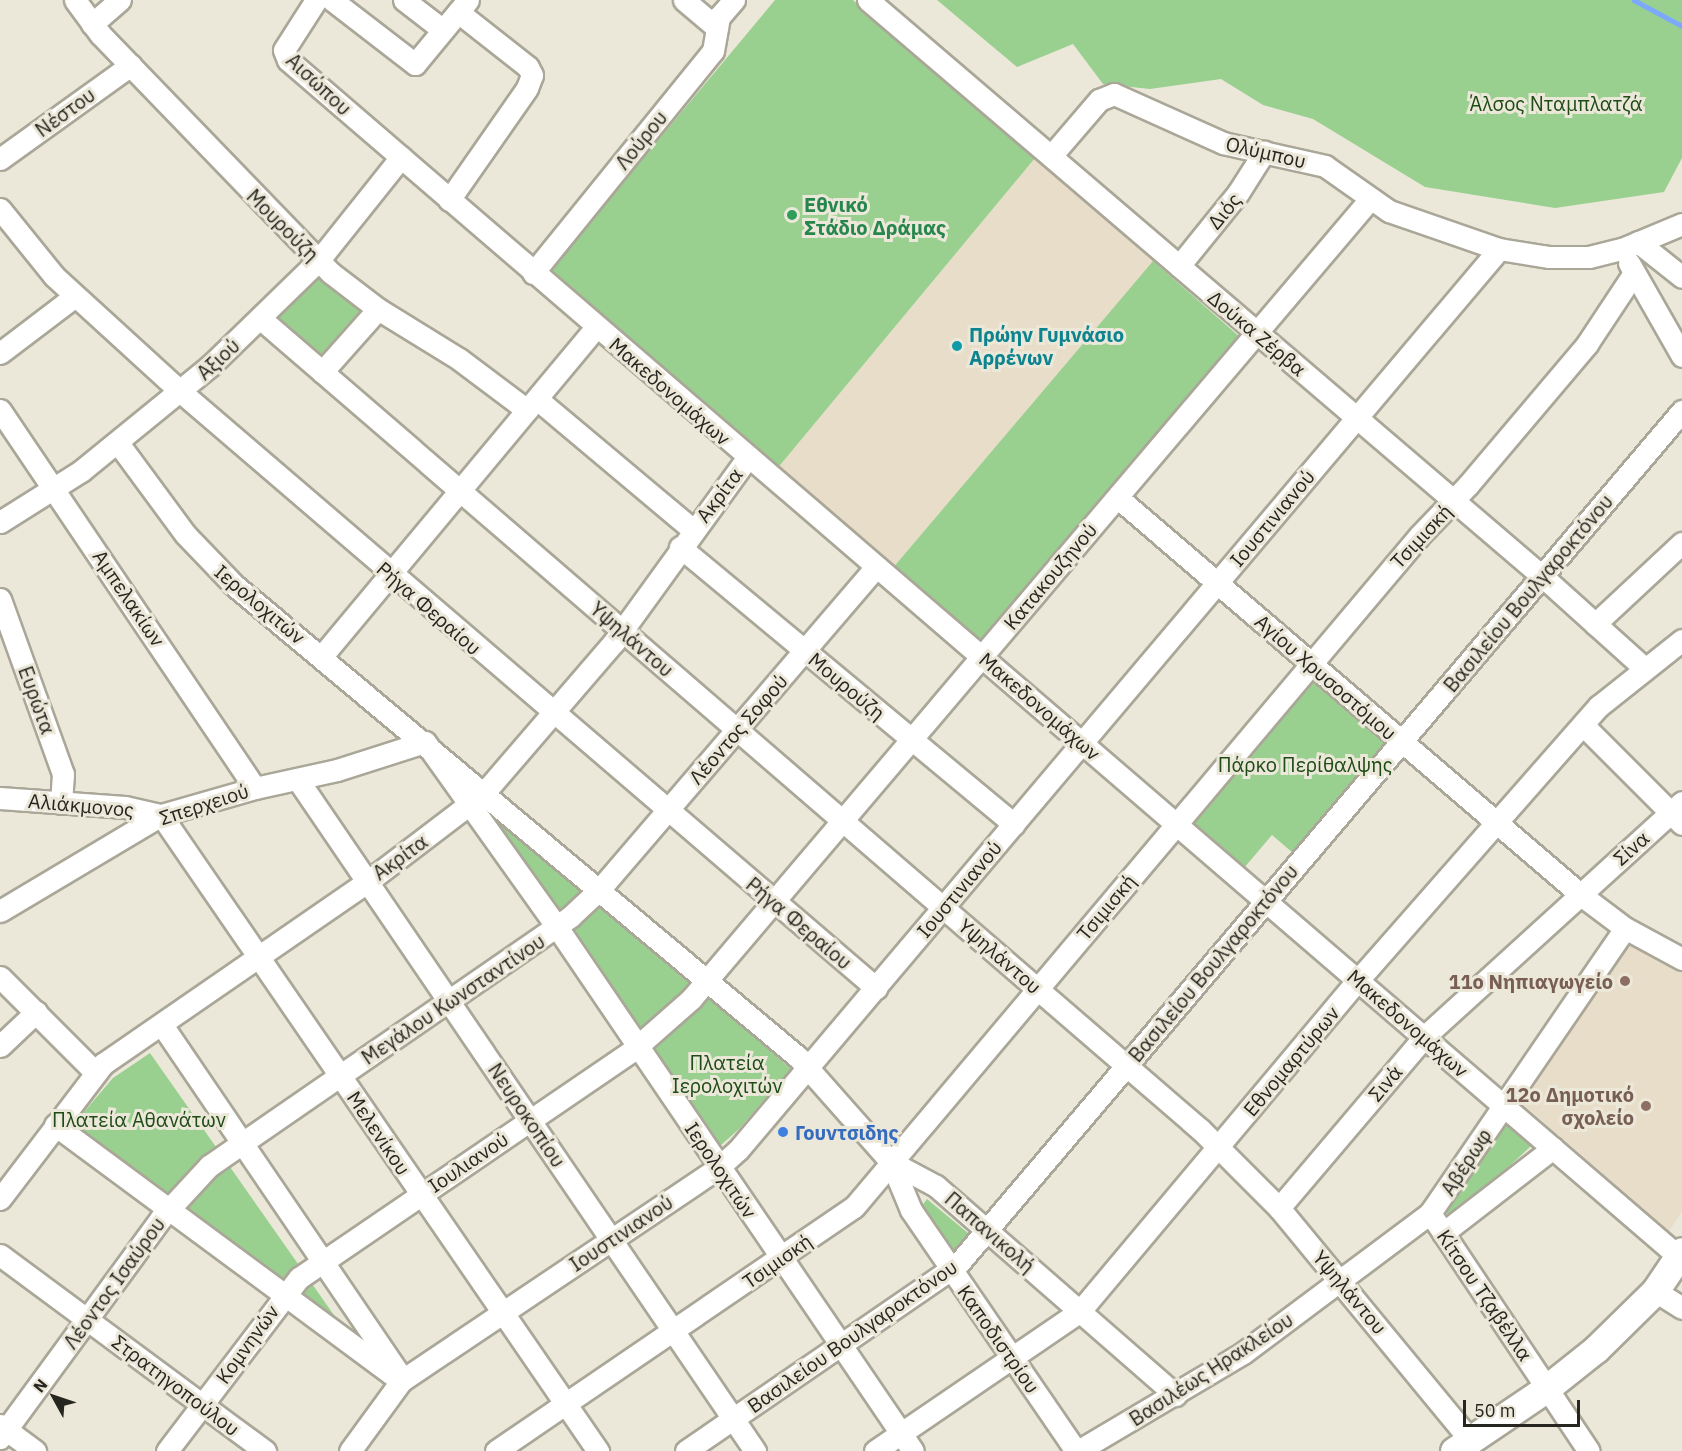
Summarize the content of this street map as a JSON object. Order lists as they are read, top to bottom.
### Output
{
  "streets": {
    "street": [
      "Αισώπου",
      "Νέστου",
      "Λούρου",
      "Ολύμπου",
      "Διός",
      "Μουρούζη",
      "Δούκα Ζέρβα",
      "Αξιού",
      "Μακεδονομάχων",
      "Ακρίτα",
      "Ιουστινιανού",
      "Τσιμισκή",
      "Κατακουζηνού",
      "Βασιλείου Βουλγαροκτόνου",
      "Αμπελακίων",
      "Ιερολοχιτών",
      "Ρήγα Φεραίου",
      "Υψηλάντου",
      "Αγίου Χρυσοστόμου",
      "Ευρώτα",
      "Λέοντος Σοφού",
      "Σπερχειού",
      "Αλιάκμονος",
      "Σίνα",
      "Μεγάλου Κωνσταντίνου",
      "Εθνομαρτύρων",
      "Σινά",
      "Νευροκοπίου",
      "Μελενίκου",
      "Ιουλιανού",
      "Αβέρωφ",
      "Παπανικολή",
      "Λέοντος Ισαύρου",
      "Κίτσου Τζαβέλλα",
      "Καποδιστρίου",
      "Κομνηνών",
      "Βασιλέως Ηρακλείου",
      "Στρατηγοπούλου"
    ]
  },
  "crossings": [
    ["Αισώπου", "Αξιού"],
    ["Αισώπου", "Μακεδονομάχων"],
    ["Νέστου", "Μουρούζη"],
    ["Λούρου", "Μακεδονομάχων"],
    ["Ολύμπου", "Διός"],
    ["Ολύμπου", "Δούκα Ζέρβα"],
    ["Ολύμπου", "Ιουστινιανού"],
    ["Ολύμπου", "Κατακουζηνού"],
    ["Διός", "Δούκα Ζέρβα"],
    ["Μουρούζη", "Αξιού"],
    ["Μουρούζη", "Ακρίτα"],
    ["Μουρούζη", "Ιουστινιανού"],
    ["Μουρούζη", "Κατακουζηνού"],
    ["Μουρούζη", "Λέοντος Σοφού"],
    ["Δούκα Ζέρβα", "Ιουστινιανού"],
    ["Δούκα Ζέρβα", "Τσιμισκή"],
    ["Δούκα Ζέρβα", "Κατακουζηνού"],
    ["Δούκα Ζέρβα", "Βασιλείου Βουλγαροκτόνου"],
    ["Δούκα Ζέρβα", "Εθνομαρτύρων"],
    ["Αξιού", "Μακεδονομάχων"],
    ["Αξιού", "Αμπελακίων"],
    ["Αξιού", "Ιερολοχιτών"],
    ["Αξιού", "Ρήγα Φεραίου"],
    ["Αξιού", "Υψηλάντου"],
    ["Μακεδονομάχων", "Ακρίτα"],
    ["Μακεδονομάχων", "Ιουστινιανού"],
    ["Μακεδονομάχων", "Τσιμισκή"],
    ["Μακεδονομάχων", "Κατακουζηνού"],
    ["Μακεδονομάχων", "Βασιλείου Βουλγαροκτόνου"],
    ["Μακεδονομάχων", "Λέοντος Σοφού"],
    ["Μακεδονομάχων", "Εθνομαρτύρων"],
    ["Μακεδονομάχων", "Σινά"],
    ["Μακεδονομάχων", "Αβέρωφ"],
    ["Ακρίτα", "Ιερολοχιτών"],
    ["Ακρίτα", "Ρήγα Φεραίου"],
    ["Ακρίτα", "Υψηλάντου"],
    ["Ακρίτα", "Νευροκοπίου"],
    ["Ακρίτα", "Μελενίκου"],
    ["Ιουστινιανού", "Ιερολοχιτών"],
    ["Ιουστινιανού", "Ρήγα Φεραίου"],
    ["Ιουστινιανού", "Υψηλάντου"],
    ["Ιουστινιανού", "Αγίου Χρυσοστόμου"],
    ["Ιουστινιανού", "Νευροκοπίου"],
    ["Ιουστινιανού", "Μελενίκου"],
    ["Ιουστινιανού", "Παπανικολή"],
    ["Τσιμισκή", "Ιερολοχιτών"],
    ["Τσιμισκή", "Υψηλάντου"],
    ["Τσιμισκή", "Αγίου Χρυσοστόμου"],
    ["Τσιμισκή", "Νευροκοπίου"],
    ["Τσιμισκή", "Μελενίκου"],
    ["Τσιμισκή", "Παπανικολή"],
    ["Τσιμισκή", "Καποδιστρίου"],
    ["Κατακουζηνού", "Ιερολοχιτών"],
    ["Κατακουζηνού", "Ρήγα Φεραίου"],
    ["Κατακουζηνού", "Υψηλάντου"],
    ["Κατακουζηνού", "Αγίου Χρυσοστόμου"],
    ["Κατακουζηνού", "Ιουλιανού"],
    ["Βασιλείου Βουλγαροκτόνου", "Ιερολοχιτών"],
    ["Βασιλείου Βουλγαροκτόνου", "Υψηλάντου"],
    ["Βασιλείου Βουλγαροκτόνου", "Αγίου Χρυσοστόμου"],
    ["Βασιλείου Βουλγαροκτόνου", "Νευροκοπίου"],
    ["Βασιλείου Βουλγαροκτόνου", "Παπανικολή"],
    ["Βασιλείου Βουλγαροκτόνου", "Καποδιστρίου"],
    ["Αμπελακίων", "Σπερχειού"],
    ["Ιερολοχιτών", "Λέοντος Σοφού"],
    ["Ιερολοχιτών", "Σπερχειού"],
    ["Ιερολοχιτών", "Μεγάλου Κωνσταντίνου"],
    ["Ιερολοχιτών", "Εθνομαρτύρων"],
    ["Ιερολοχιτών", "Ιουλιανού"],
    ["Ιερολοχιτών", "Παπανικολή"],
    ["Ρήγα Φεραίου", "Λέοντος Σοφού"],
    ["Υψηλάντου", "Λέοντος Σοφού"],
    ["Υψηλάντου", "Εθνομαρτύρων"],
    ["Υψηλάντου", "Σινά"],
    ["Υψηλάντου", "Αβέρωφ"],
    ["Υψηλάντου", "Βασιλέως Ηρακλείου"],
    ["Αγίου Χρυσοστόμου", "Σίνα"],
    ["Αγίου Χρυσοστόμου", "Εθνομαρτύρων"],
    ["Αγίου Χρυσοστόμου", "Σινά"],
    ["Αγίου Χρυσοστόμου", "Αβέρωφ"],
    ["Ευρώτα", "Αλιάκμονος"],
    ["Λέοντος Σοφού", "Μεγάλου Κωνσταντίνου"],
    ["Σπερχειού", "Αλιάκμονος"],
    ["Σπερχειού", "Νευροκοπίου"],
    ["Σπερχειού", "Μελενίκου"],
    ["Αλιάκμονος", "Μελενίκου"],
    ["Σίνα", "Σινά"],
    ["Μεγάλου Κωνσταντίνου", "Νευροκοπίου"],
    ["Μεγάλου Κωνσταντίνου", "Μελενίκου"],
    ["Μεγάλου Κωνσταντίνου", "Λέοντος Ισαύρου"],
    ["Εθνομαρτύρων", "Παπανικολή"],
    ["Εθνομαρτύρων", "Καποδιστρίου"],
    ["Νευροκοπίου", "Ιουλιανού"],
    ["Μελενίκου", "Ιουλιανού"],
    ["Ιουλιανού", "Κομνηνών"],
    ["Αβέρωφ", "Κίτσου Τζαβέλλα"],
    ["Αβέρωφ", "Βασιλέως Ηρακλείου"],
    ["Παπανικολή", "Καποδιστρίου"],
    ["Παπανικολή", "Βασιλέως Ηρακλείου"],
    ["Λέοντος Ισαύρου", "Στρατηγοπούλου"],
    ["Καποδιστρίου", "Βασιλέως Ηρακλείου"],
    ["Κομνηνών", "Στρατηγοπούλου"]
  ],
  "parks": [
    "Άλσος Νταμπλατζά",
    "Πάρκο Περίθαλψης",
    "Πλατεία Ιερολοχιτών",
    "Πλατεία Αθανάτων"
  ],
  "places": [
    "Εθνικό Στάδιο Δράμας",
    "Πρώην Γυμνάσιο Αρρένων",
    "11ο Νηπιαγωγείο",
    "12ο Δημοτικό σχολείο",
    "Γουντσιδης"
  ],
  "scale_bar": "50 m",
  "north": "top left"
}
